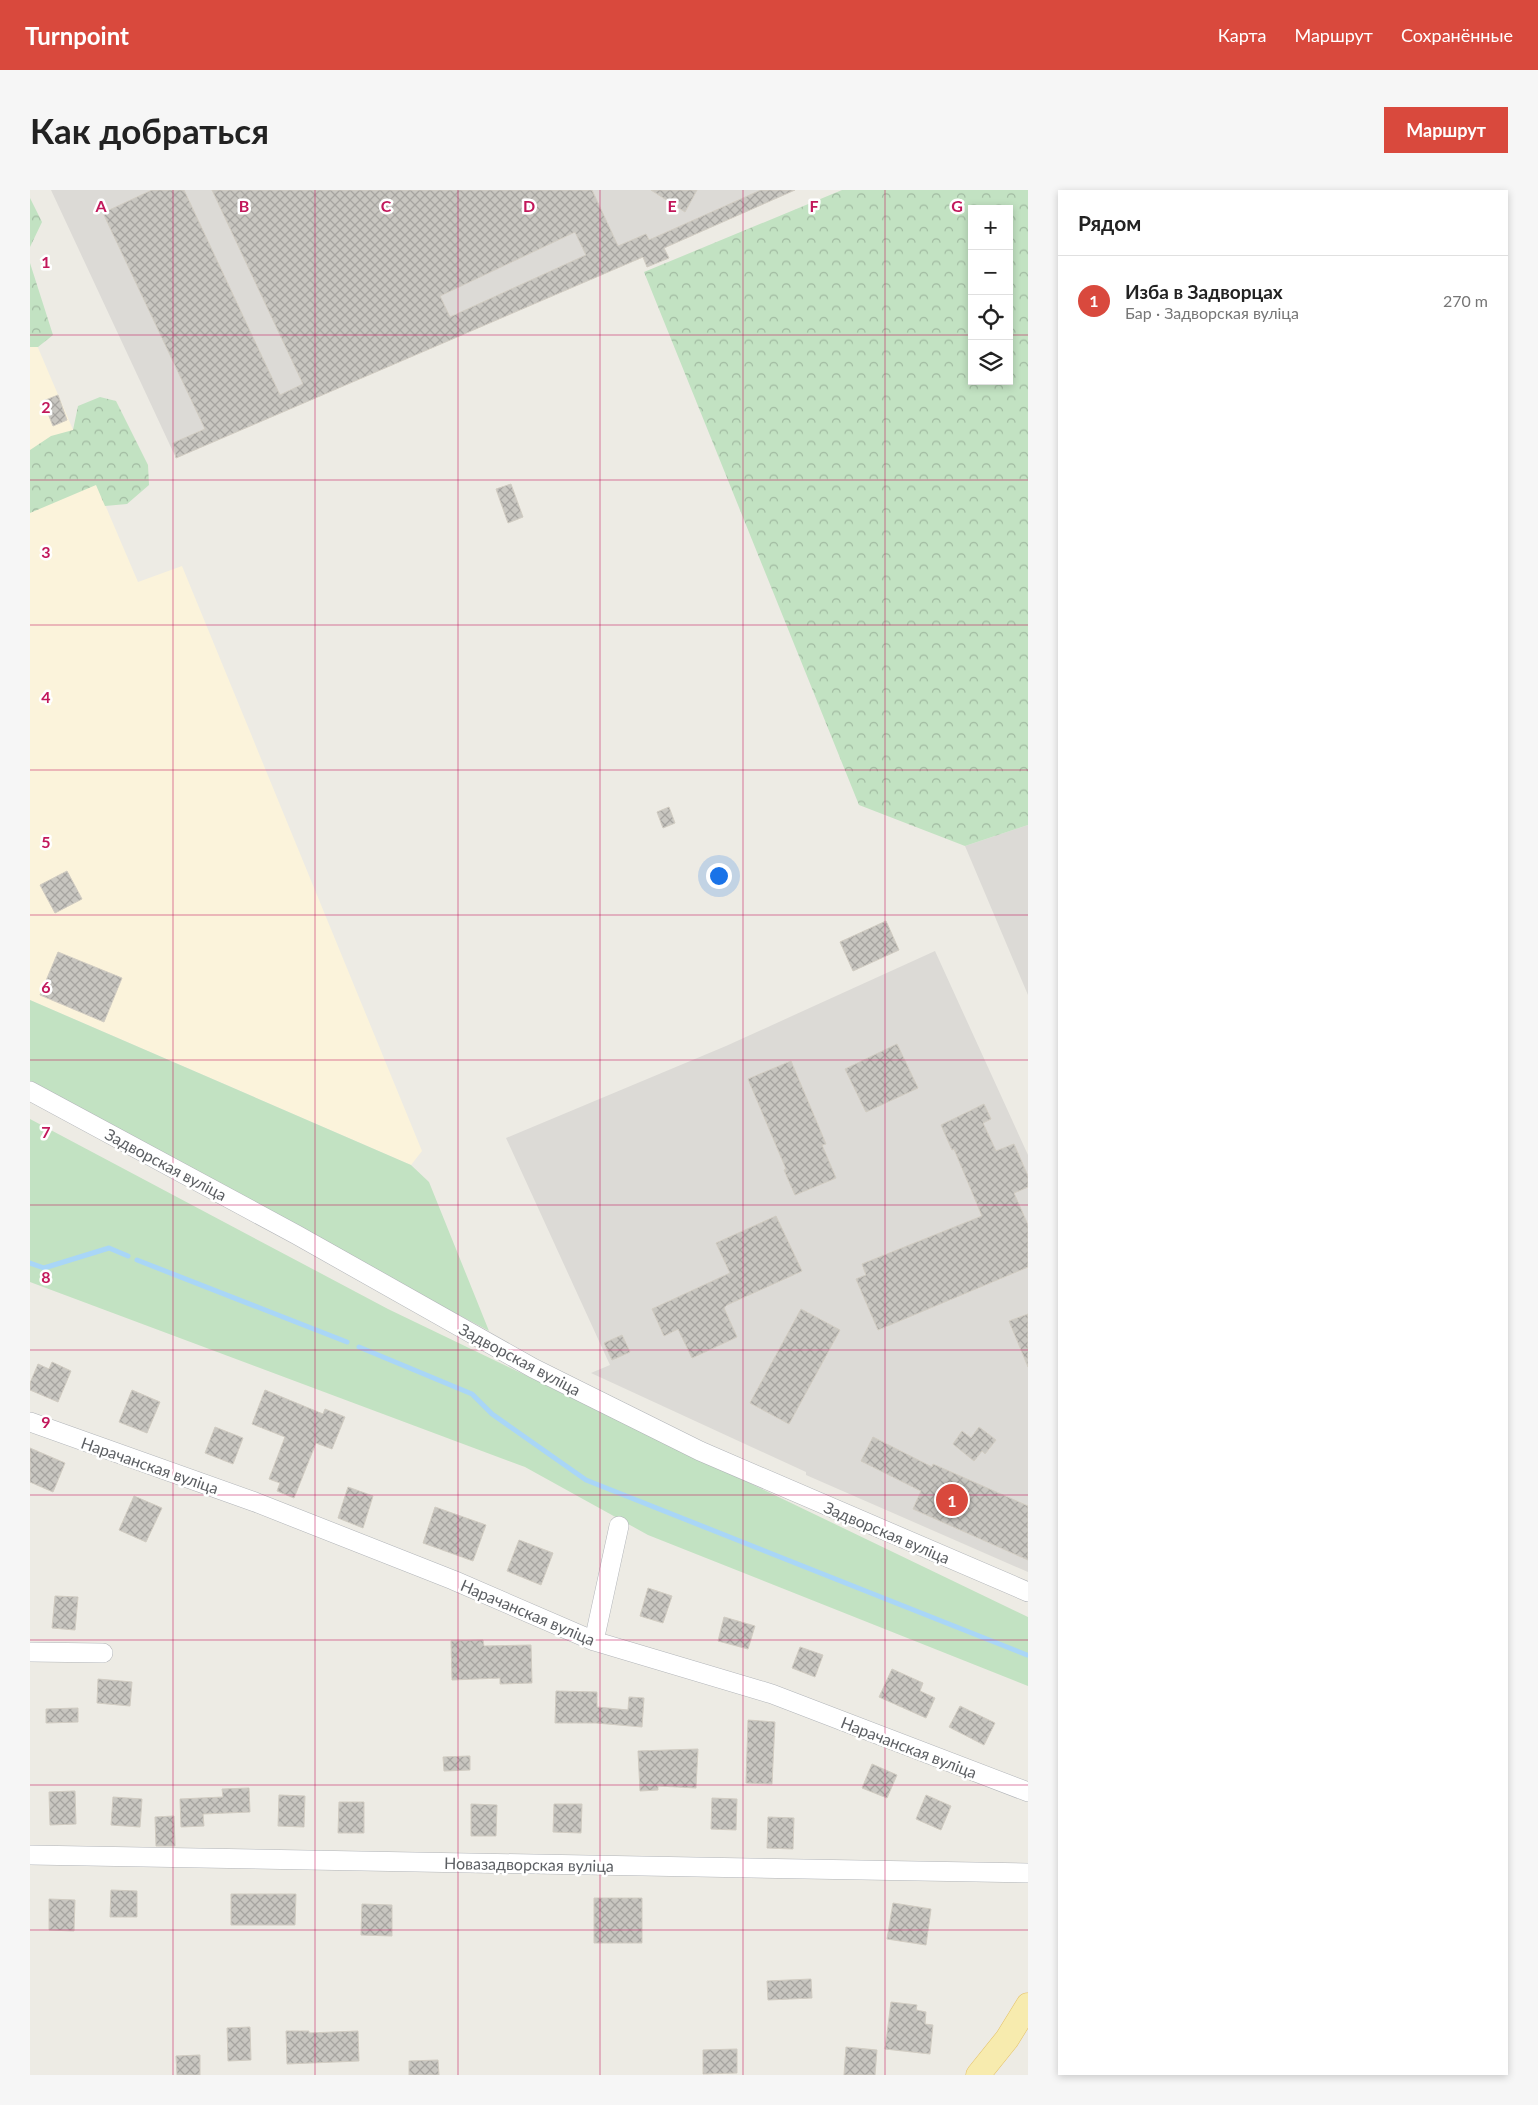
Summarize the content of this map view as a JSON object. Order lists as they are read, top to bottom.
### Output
{
  "streets": {
    "street": ["Задворская вуліца", "Нарачанская вуліца", "Новазадворская вуліца"]
  },
  "page": {
    "header": "Turnpoint",
    "nav": ["Карта", "Маршрут", "Сохранённые"],
    "buttons": "Маршрут",
    "title": "Как добраться",
    "heading": "Рядом",
    "map_buttons": ["+", "−"],
    "list": [
      {
        "mark": "1",
        "name": "Изба в Задворцах",
        "note": "Бар · Задворская вуліца",
        "value": "270 m"
      }
    ],
    "pins": "1"
  },
  "grid": {
    "columns": [
      "A",
      "B",
      "C",
      "D",
      "E",
      "F",
      "G"
    ],
    "rows": [
      "1",
      "2",
      "3",
      "4",
      "5",
      "6",
      "7",
      "8",
      "9"
    ]
  }
}
